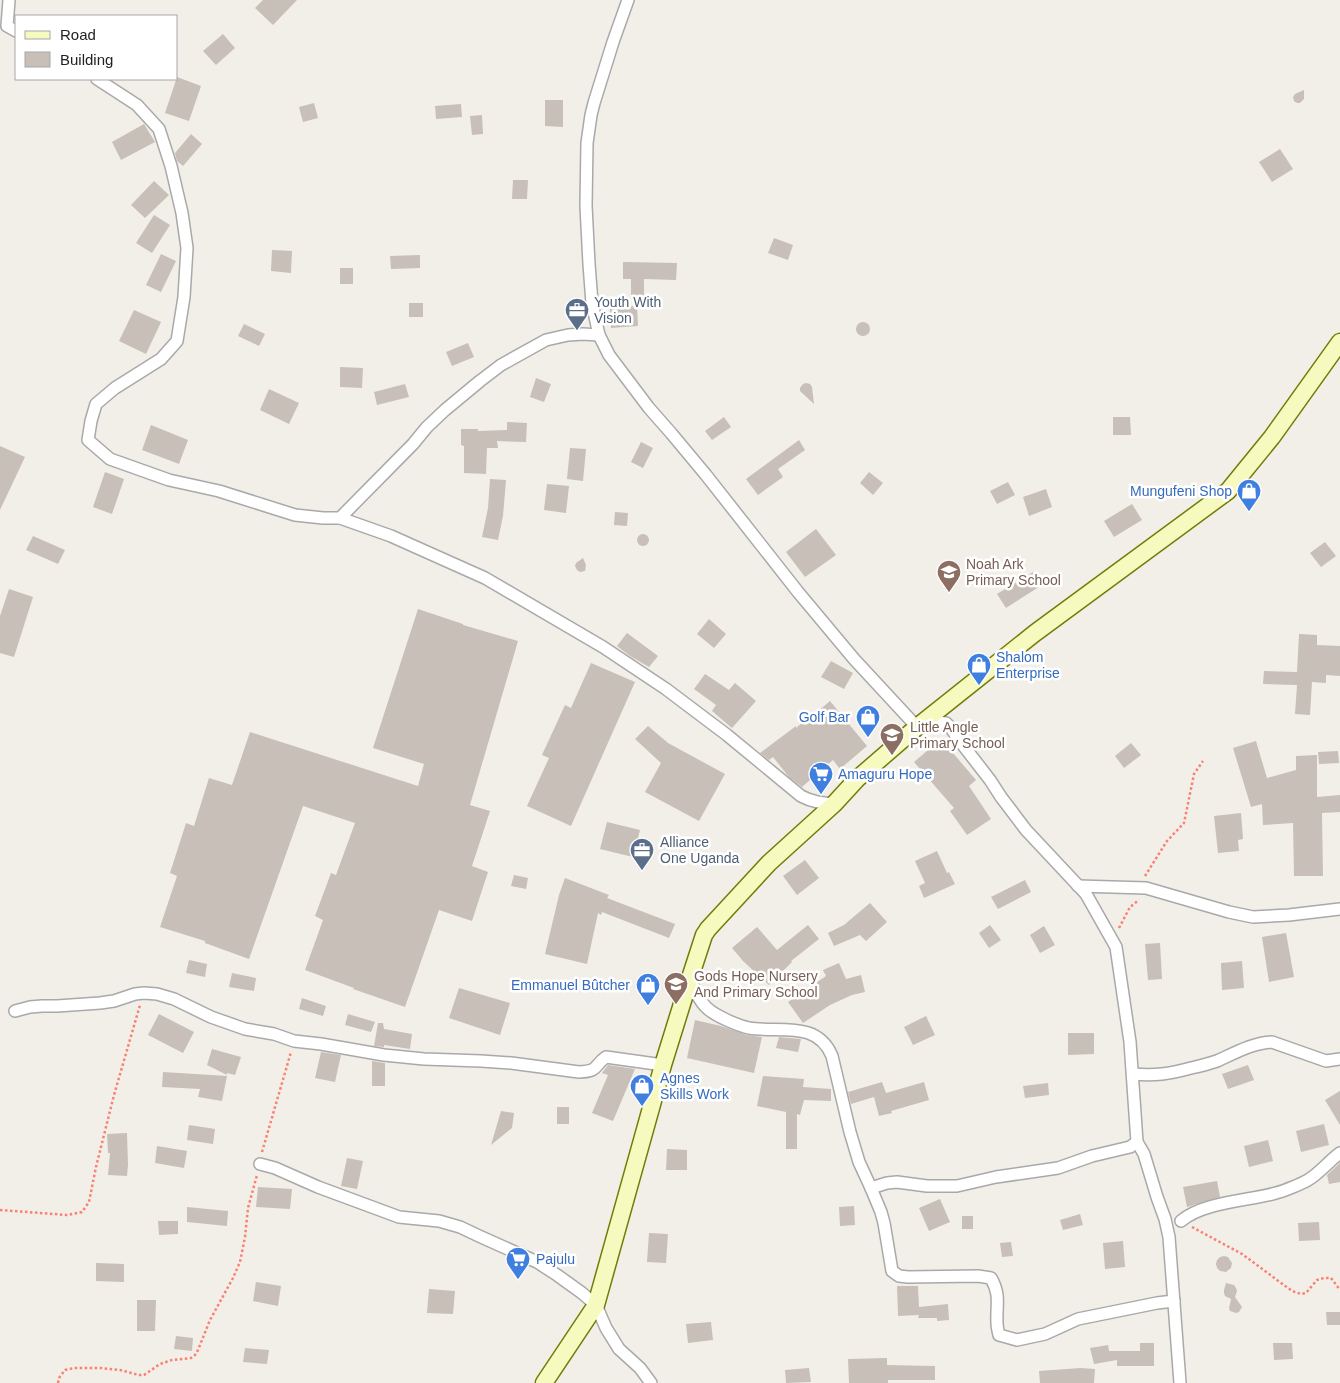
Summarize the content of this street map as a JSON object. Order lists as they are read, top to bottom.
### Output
{
  "places": {
    "office": ["Youth With Vision", "Alliance One Uganda"],
    "shop": [
      "Mungufeni Shop",
      "Shalom Enterprise",
      "Golf Bar",
      "Emmanuel Bûtcher",
      "Agnes Skills Work"
    ],
    "school or university": ["Noah Ark Primary School", "Little Angle Primary School", "Gods Hope Nursery And Primary School"],
    "supermarket": ["Amaguru Hope", "Pajulu"]
  },
  "legend": ["Road", "Building"]
}
